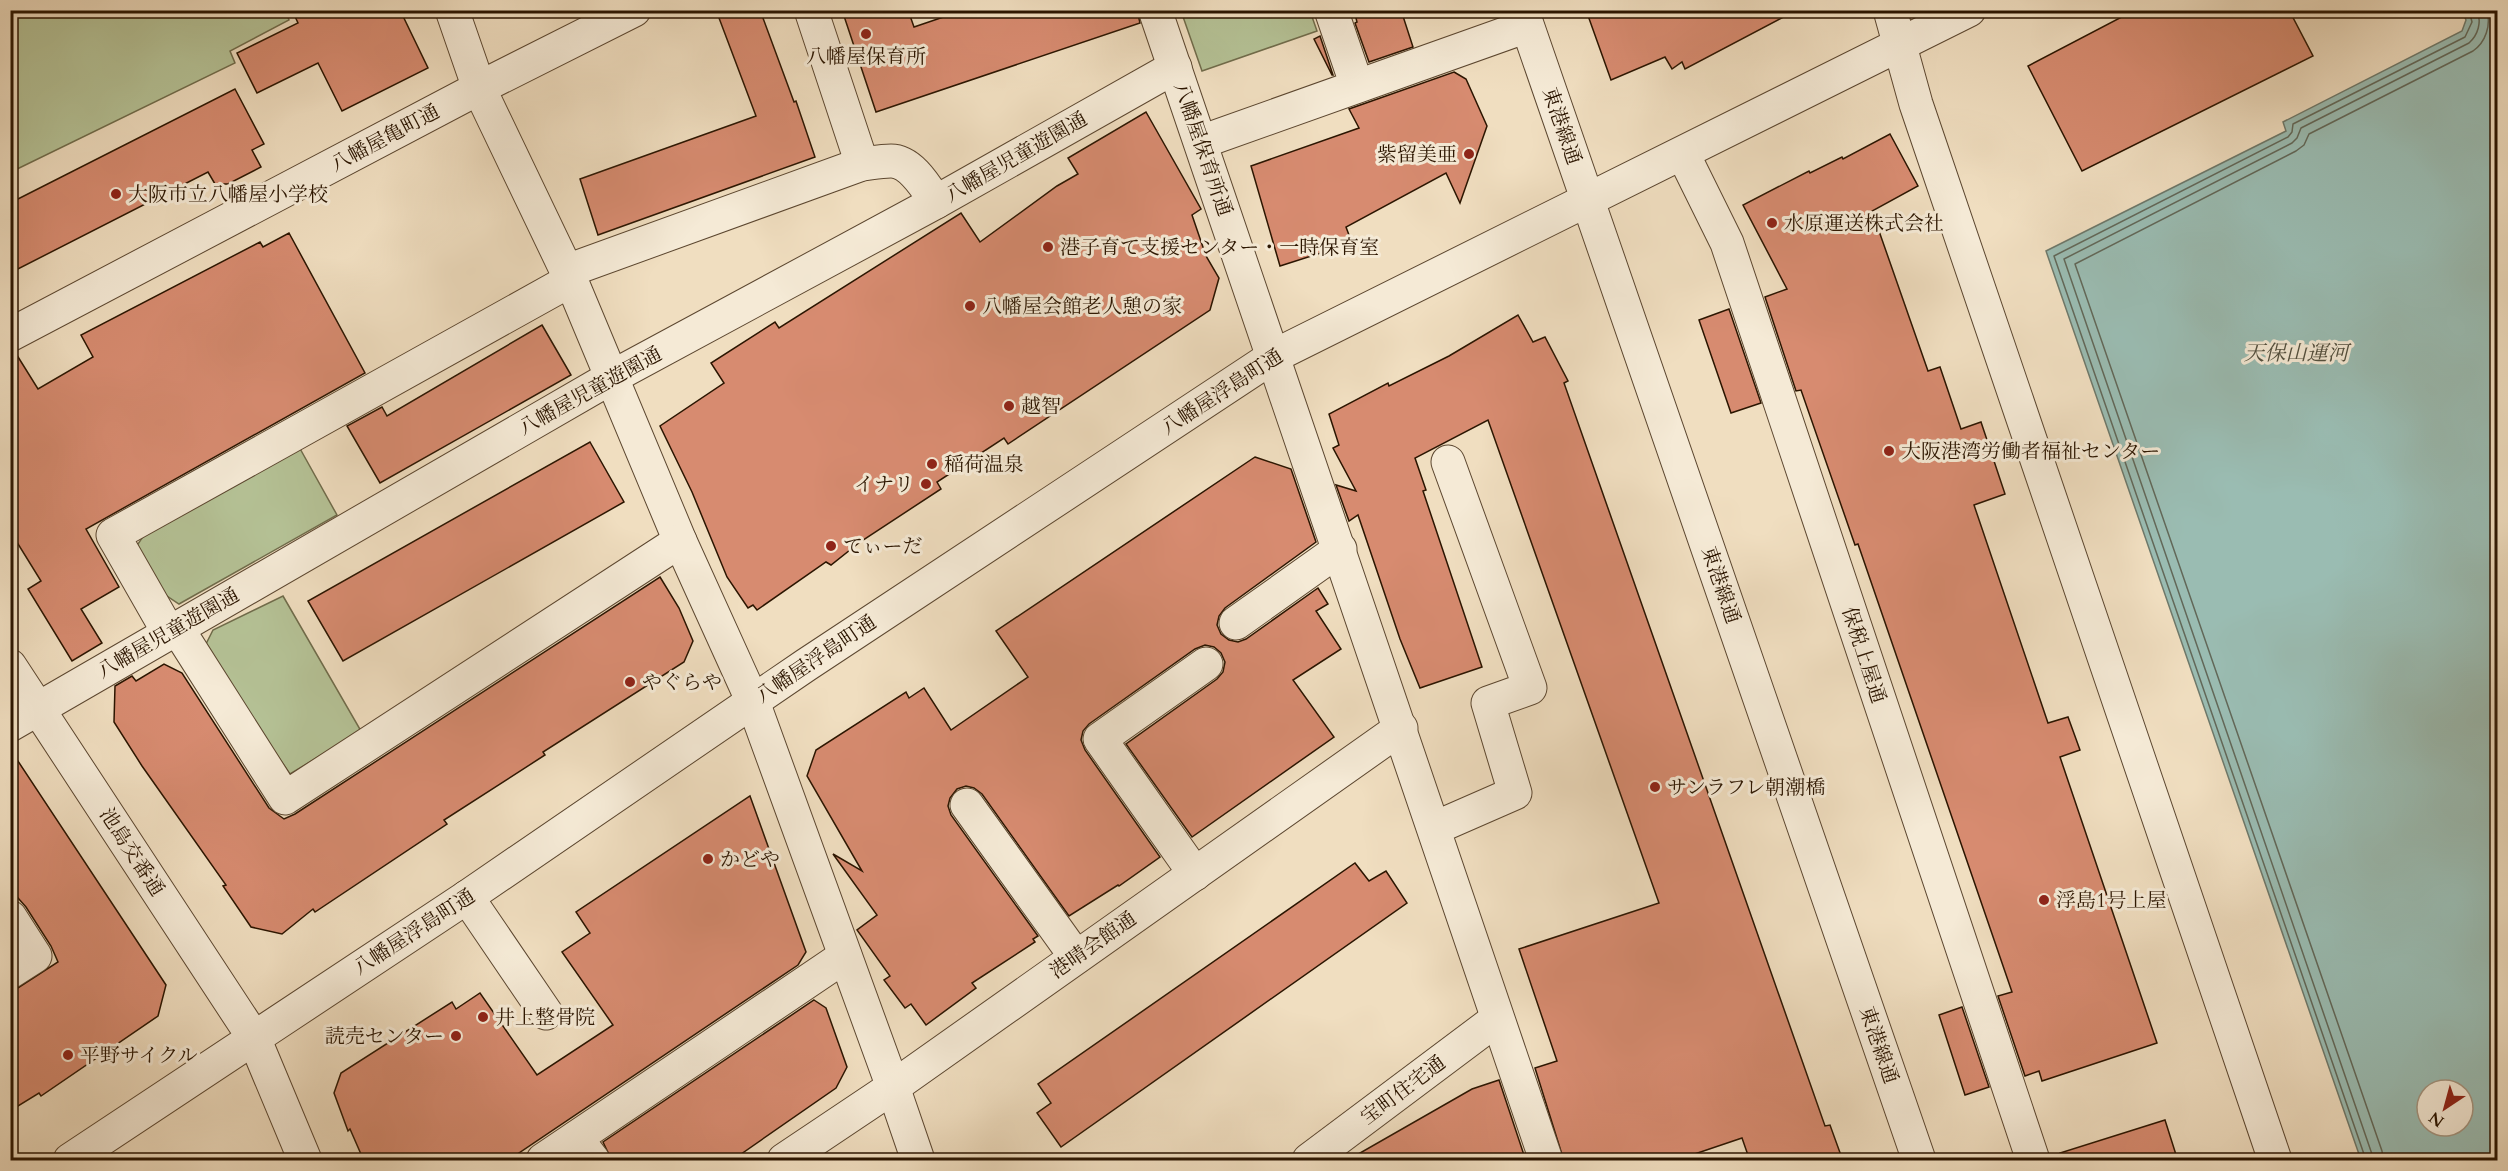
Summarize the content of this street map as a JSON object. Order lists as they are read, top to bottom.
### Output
{
  "streets": {
    "street": [
      "東港線通",
      "八幡屋亀町通",
      "八幡屋保育所通",
      "八幡屋児童遊園通",
      "八幡屋浮島町通",
      "保税上屋通",
      "池島交番通",
      "港晴会館通",
      "宝町住宅通"
    ]
  },
  "crossings": [
    ["東港線通", "八幡屋浮島町通"],
    ["八幡屋保育所通", "八幡屋児童遊園通"],
    ["八幡屋保育所通", "八幡屋浮島町通"],
    ["八幡屋保育所通", "港晴会館通"],
    ["八幡屋保育所通", "宝町住宅通"],
    ["八幡屋児童遊園通", "池島交番通"],
    ["八幡屋浮島町通", "保税上屋通"],
    ["八幡屋浮島町通", "池島交番通"]
  ],
  "water": ["天保山運河"],
  "places": [
    "八幡屋保育所",
    "紫留美亜",
    "大阪市立八幡屋小学校",
    "水原運送株式会社",
    "港子育て支援センター・一時保育室",
    "八幡屋会館老人憩の家",
    "越智",
    "大阪港湾労働者福祉センター",
    "稲荷温泉",
    "イナリ",
    "てぃーだ",
    "やぐらや",
    "サンラフレ朝潮橋",
    "かどや",
    "浮島1号上屋",
    "井上整骨院",
    "読売センター",
    "平野サイクル"
  ],
  "north": "bottom left"
}
